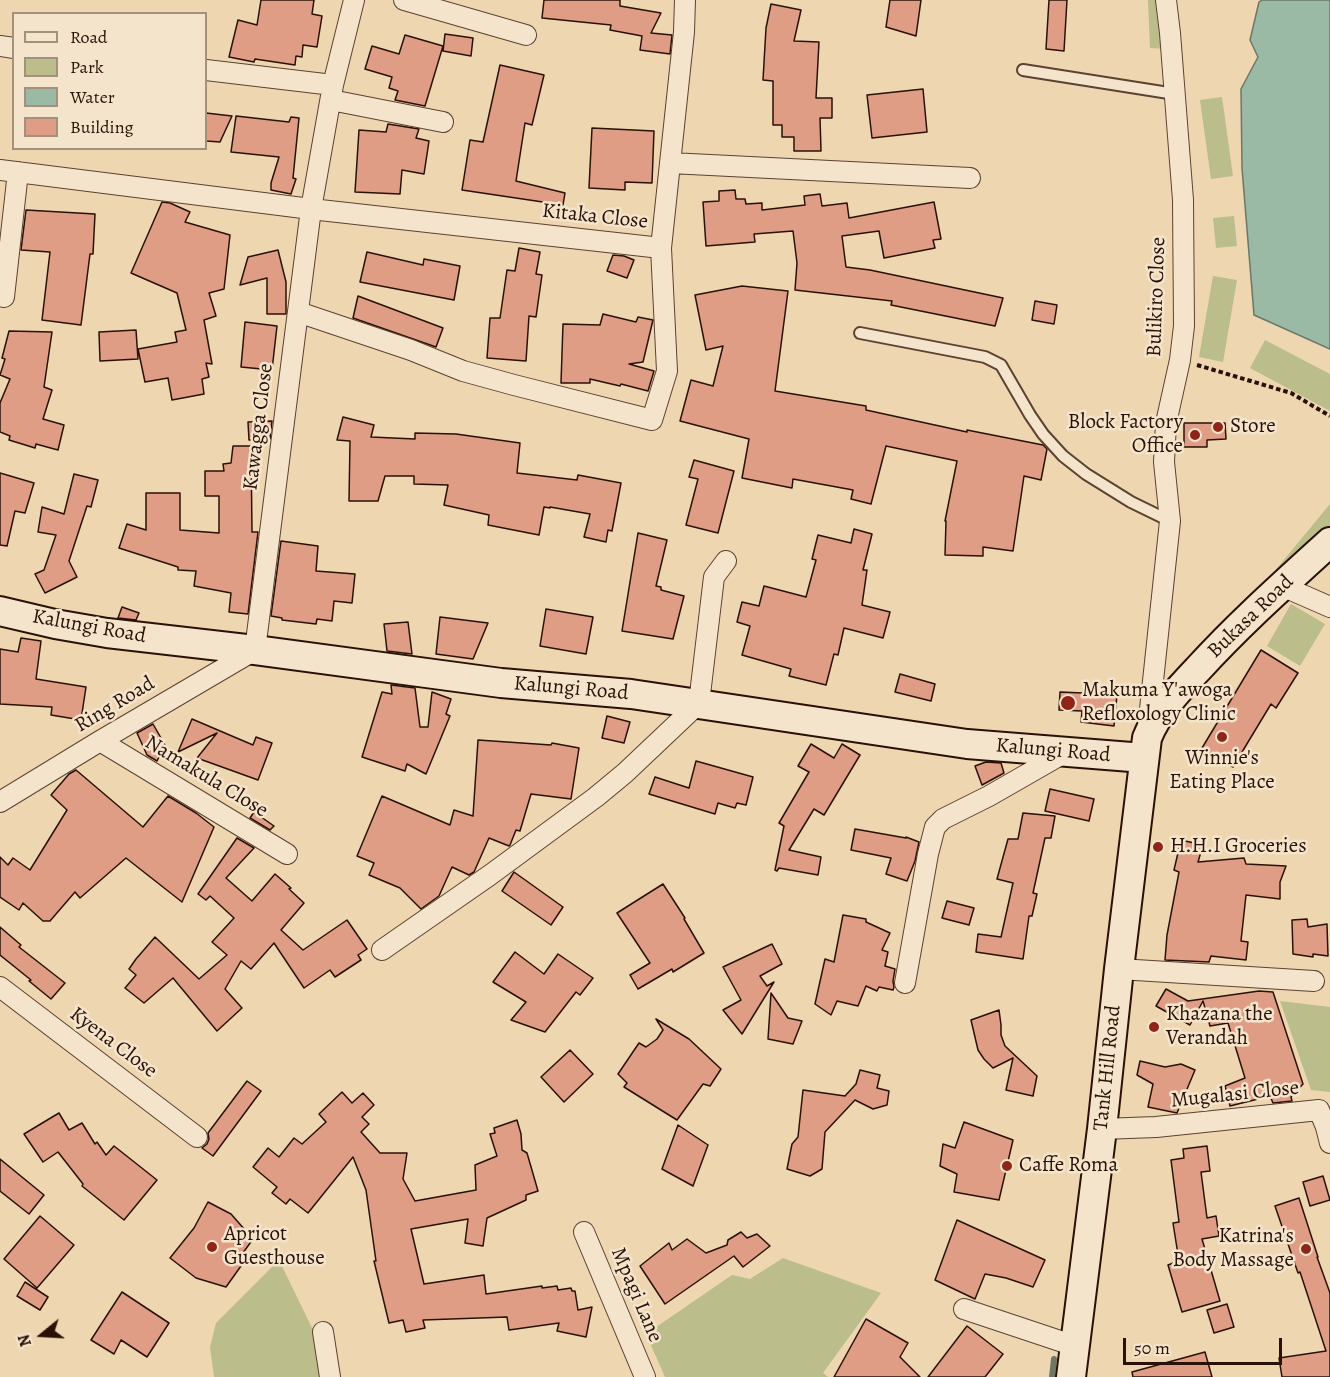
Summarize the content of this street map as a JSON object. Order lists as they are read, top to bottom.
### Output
{
  "streets": {
    "street": [
      "Kitaka Close",
      "Bulikiro Close",
      "Kawagga Close",
      "Bukasa Road",
      "Kalungi Road",
      "Ring Road",
      "Namakula Close",
      "Kyena Close",
      "Tank Hill Road",
      "Mugalasi Close",
      "Mpagi Lane"
    ]
  },
  "crossings": [
    ["Kitaka Close", "Kawagga Close"],
    ["Bulikiro Close", "Bukasa Road"],
    ["Bulikiro Close", "Kalungi Road"],
    ["Bulikiro Close", "Tank Hill Road"],
    ["Kawagga Close", "Kalungi Road"],
    ["Kawagga Close", "Ring Road"],
    ["Bukasa Road", "Kalungi Road"],
    ["Bukasa Road", "Tank Hill Road"],
    ["Kalungi Road", "Ring Road"],
    ["Kalungi Road", "Tank Hill Road"],
    ["Ring Road", "Namakula Close"],
    ["Tank Hill Road", "Mugalasi Close"]
  ],
  "places": [
    "Store",
    "Block Factory Office",
    "Makuma Y'awoga Refloxology Clinic",
    "Winnie's Eating Place",
    "H.H.I Groceries",
    "Khazana the Verandah",
    "Caffe Roma",
    "Apricot Guesthouse",
    "Katrina's Body Massage"
  ],
  "legend": [
    "Road",
    "Park",
    "Water",
    "Building"
  ],
  "scale_bar": "50 m",
  "north": "left"
}
